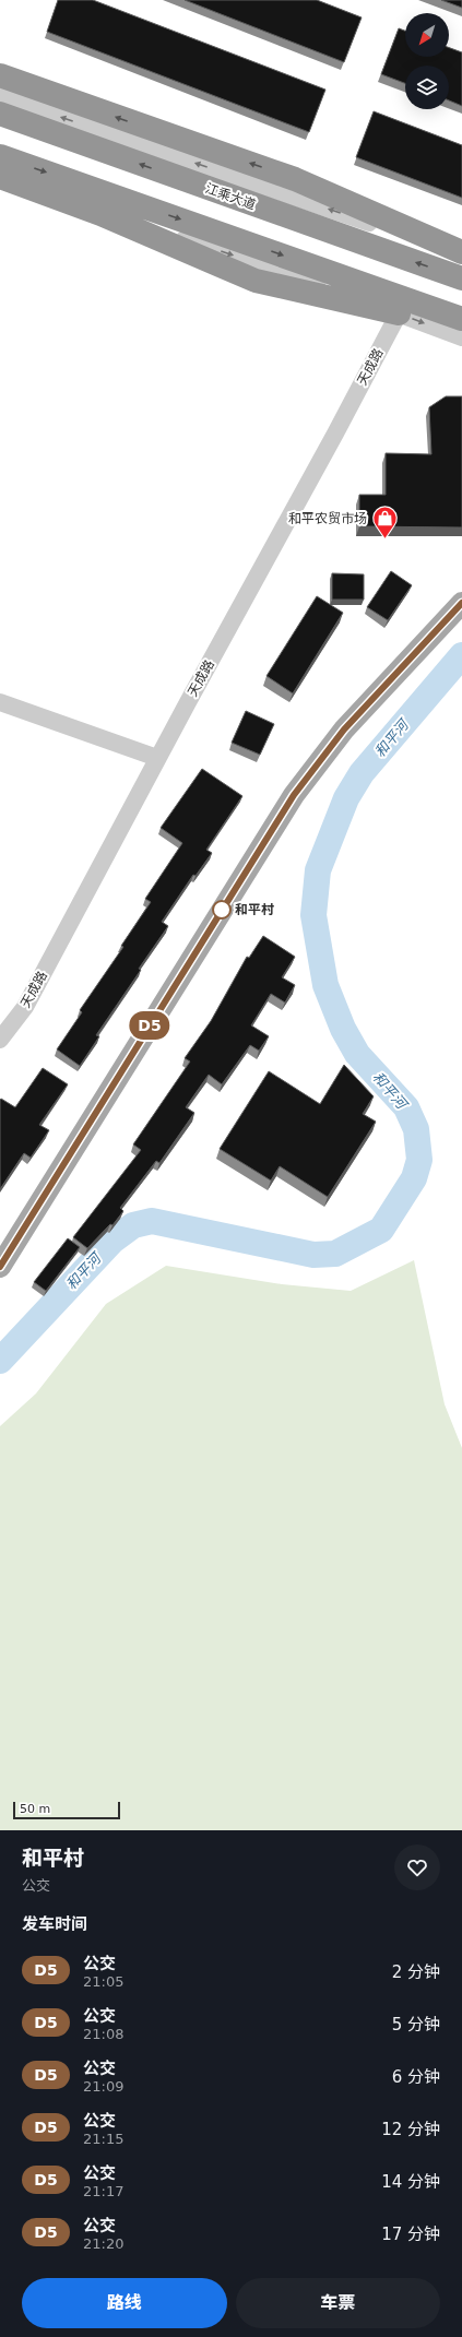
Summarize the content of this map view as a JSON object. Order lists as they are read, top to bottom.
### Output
{
  "streets": {
    "highway": ["江乘大道"],
    "street": ["天成路"]
  },
  "water": ["和平河"],
  "places": {
    "shop": ["和平农贸市场"],
    "other": ["和平村"]
  },
  "lines": ["bus line D5"],
  "scale_bar": "50 m",
  "north": "bottom left",
  "page": {
    "on_map": "D5",
    "scale": "50 m",
    "heading": [
      ["和平村", "公交"],
      "发车时间"
    ],
    "list": [
      {
        "mark": "D5",
        "name": "公交",
        "note": "21:05",
        "value": "2 分钟"
      },
      {
        "mark": "D5",
        "name": "公交",
        "note": "21:08",
        "value": "5 分钟"
      },
      {
        "mark": "D5",
        "name": "公交",
        "note": "21:09",
        "value": "6 分钟"
      },
      {
        "mark": "D5",
        "name": "公交",
        "note": "21:15",
        "value": "12 分钟"
      },
      {
        "mark": "D5",
        "name": "公交",
        "note": "21:17",
        "value": "14 分钟"
      },
      {
        "mark": "D5",
        "name": "公交",
        "note": "21:20",
        "value": "17 分钟"
      }
    ],
    "buttons": ["路线", "车票"]
  }
}
